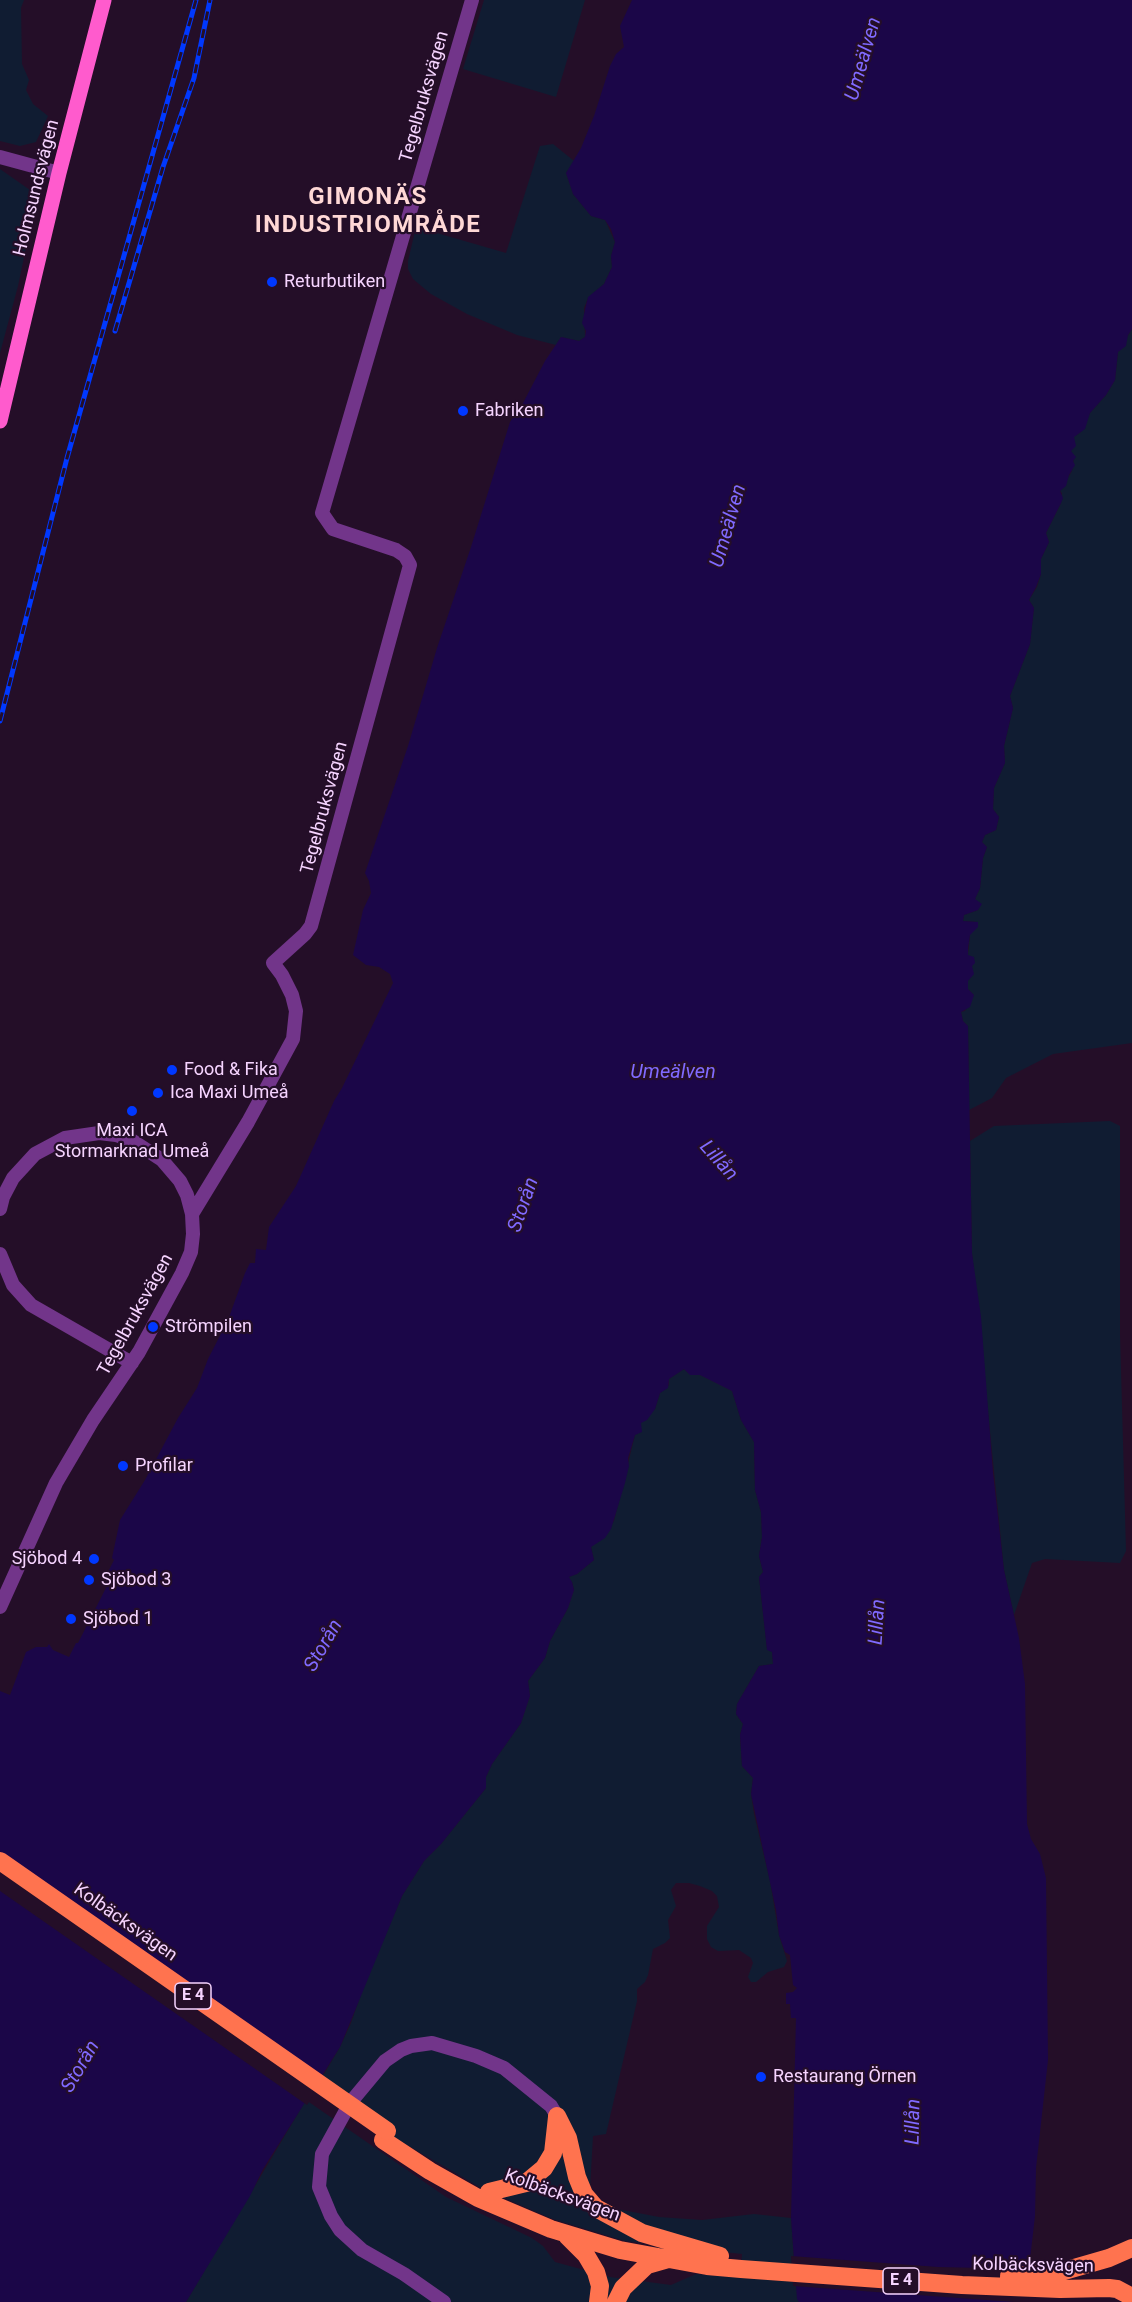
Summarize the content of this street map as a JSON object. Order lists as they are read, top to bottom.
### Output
{
  "streets": {
    "highway": ["Kolbäcksvägen", "E 4"],
    "main road": ["Holmsundsvägen"],
    "street": ["Tegelbruksvägen"]
  },
  "districts": ["GIMONÄS INDUSTRIOMRÅDE"],
  "water": ["Umeälven", "Lillån", "Storån"],
  "places": [
    "Returbutiken",
    "Fabriken",
    "Food & Fika",
    "Ica Maxi Umeå",
    "Maxi ICA Stormarknad Umeå",
    "Strömpilen",
    "Profilar",
    "Sjöbod 4",
    "Sjöbod 3",
    "Sjöbod 1",
    "Restaurang Örnen"
  ]
}
